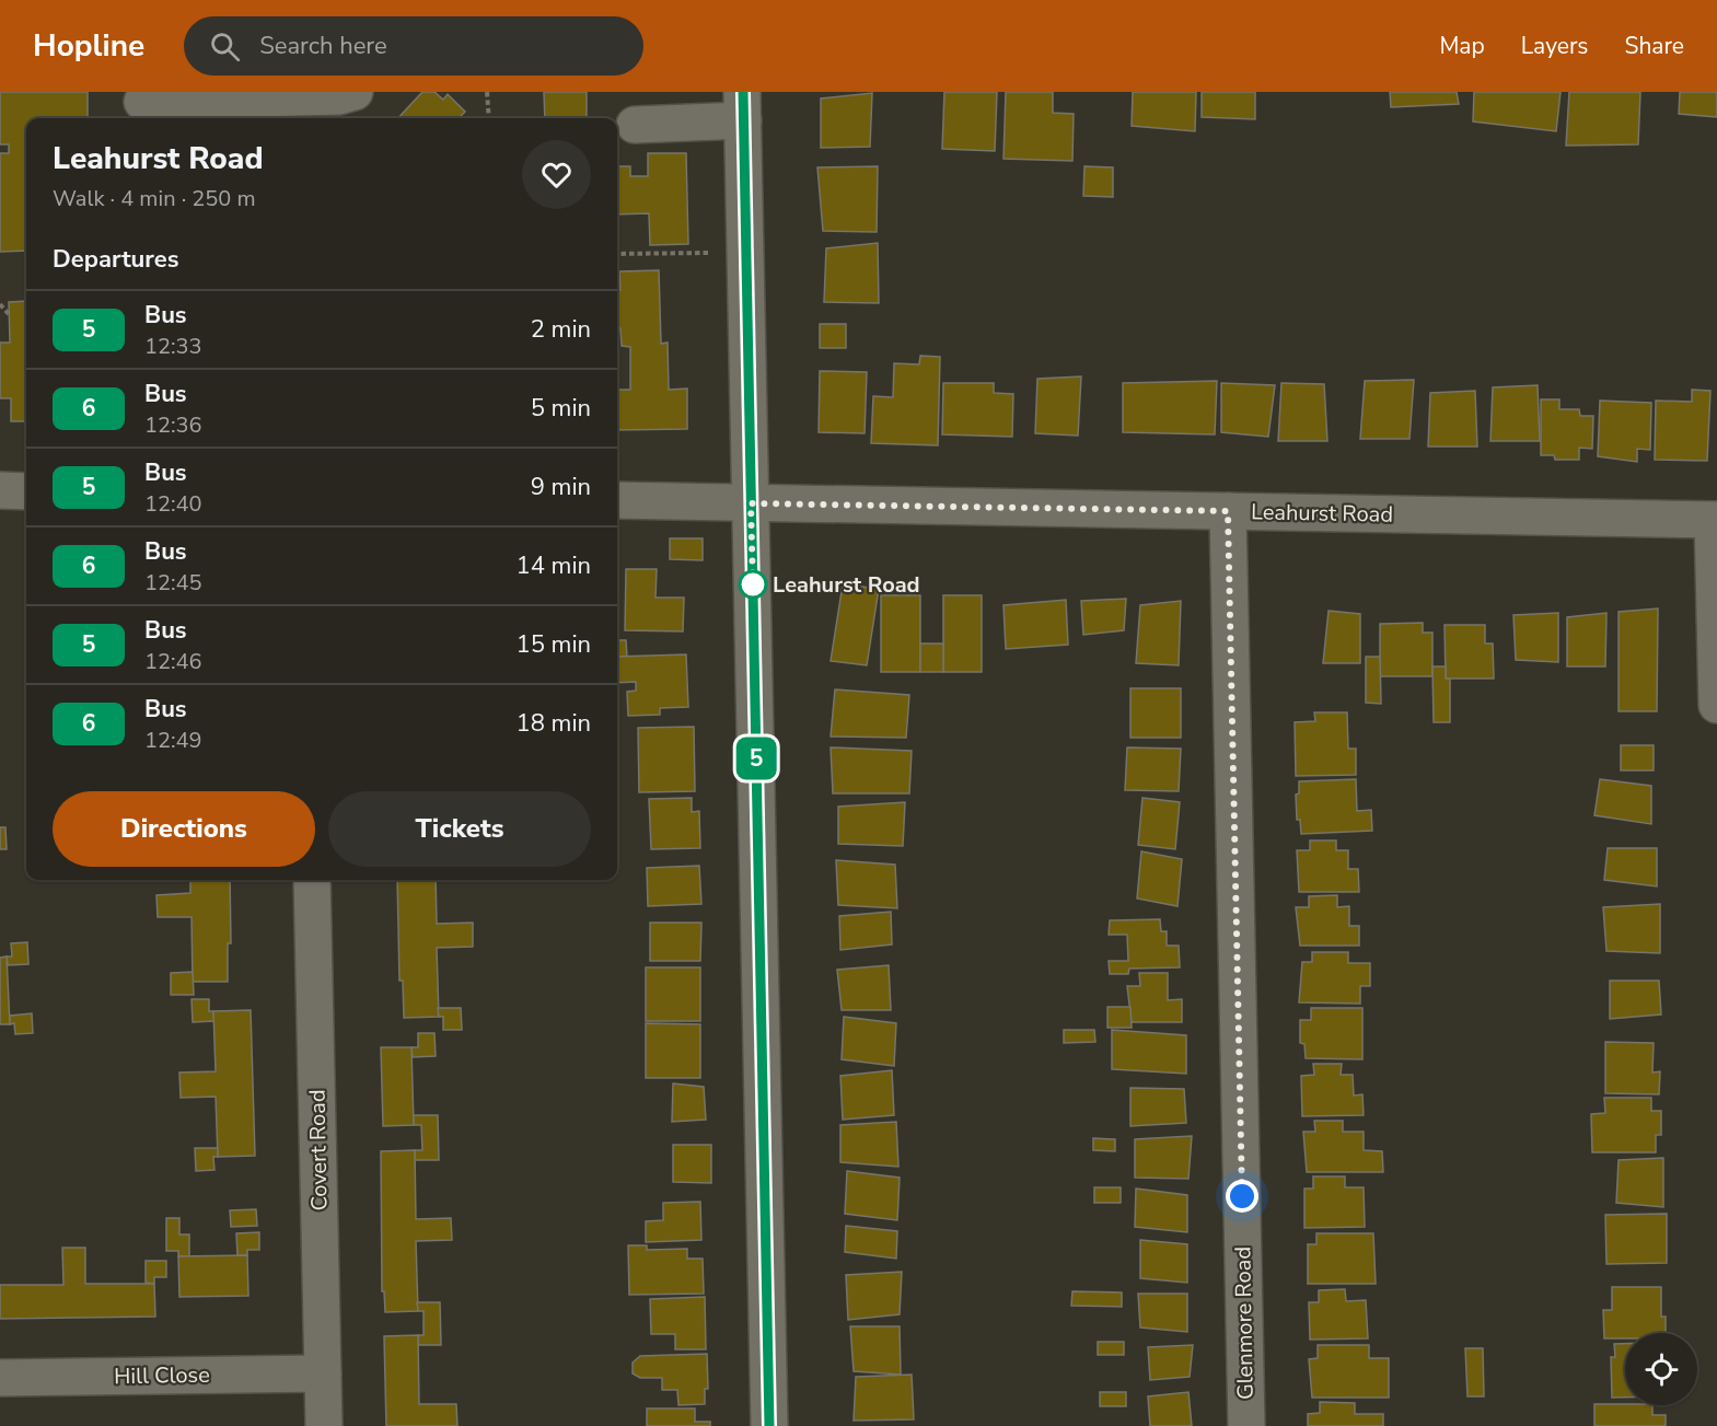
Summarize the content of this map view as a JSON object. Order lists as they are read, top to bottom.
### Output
{
  "streets": {
    "street": [
      "Leahurst Road",
      "Covert Road",
      "Glenmore Road",
      "Hill Close"
    ]
  },
  "crossings": [
    ["Leahurst Road", "Glenmore Road"],
    ["Covert Road", "Hill Close"]
  ],
  "places": ["Leahurst Road"],
  "lines": ["bus line 5"],
  "page": {
    "header": "Hopline",
    "search": "Search here",
    "nav": ["Map", "Layers", "Share"],
    "on_map": "5",
    "heading": [
      ["Leahurst Road", "Walk · 4 min · 250 m"],
      "Departures"
    ],
    "list": [
      {
        "mark": "5",
        "name": "Bus",
        "note": "12:33",
        "value": "2 min"
      },
      {
        "mark": "6",
        "name": "Bus",
        "note": "12:36",
        "value": "5 min"
      },
      {
        "mark": "5",
        "name": "Bus",
        "note": "12:40",
        "value": "9 min"
      },
      {
        "mark": "6",
        "name": "Bus",
        "note": "12:45",
        "value": "14 min"
      },
      {
        "mark": "5",
        "name": "Bus",
        "note": "12:46",
        "value": "15 min"
      },
      {
        "mark": "6",
        "name": "Bus",
        "note": "12:49",
        "value": "18 min"
      }
    ],
    "buttons": ["Directions", "Tickets"]
  }
}
